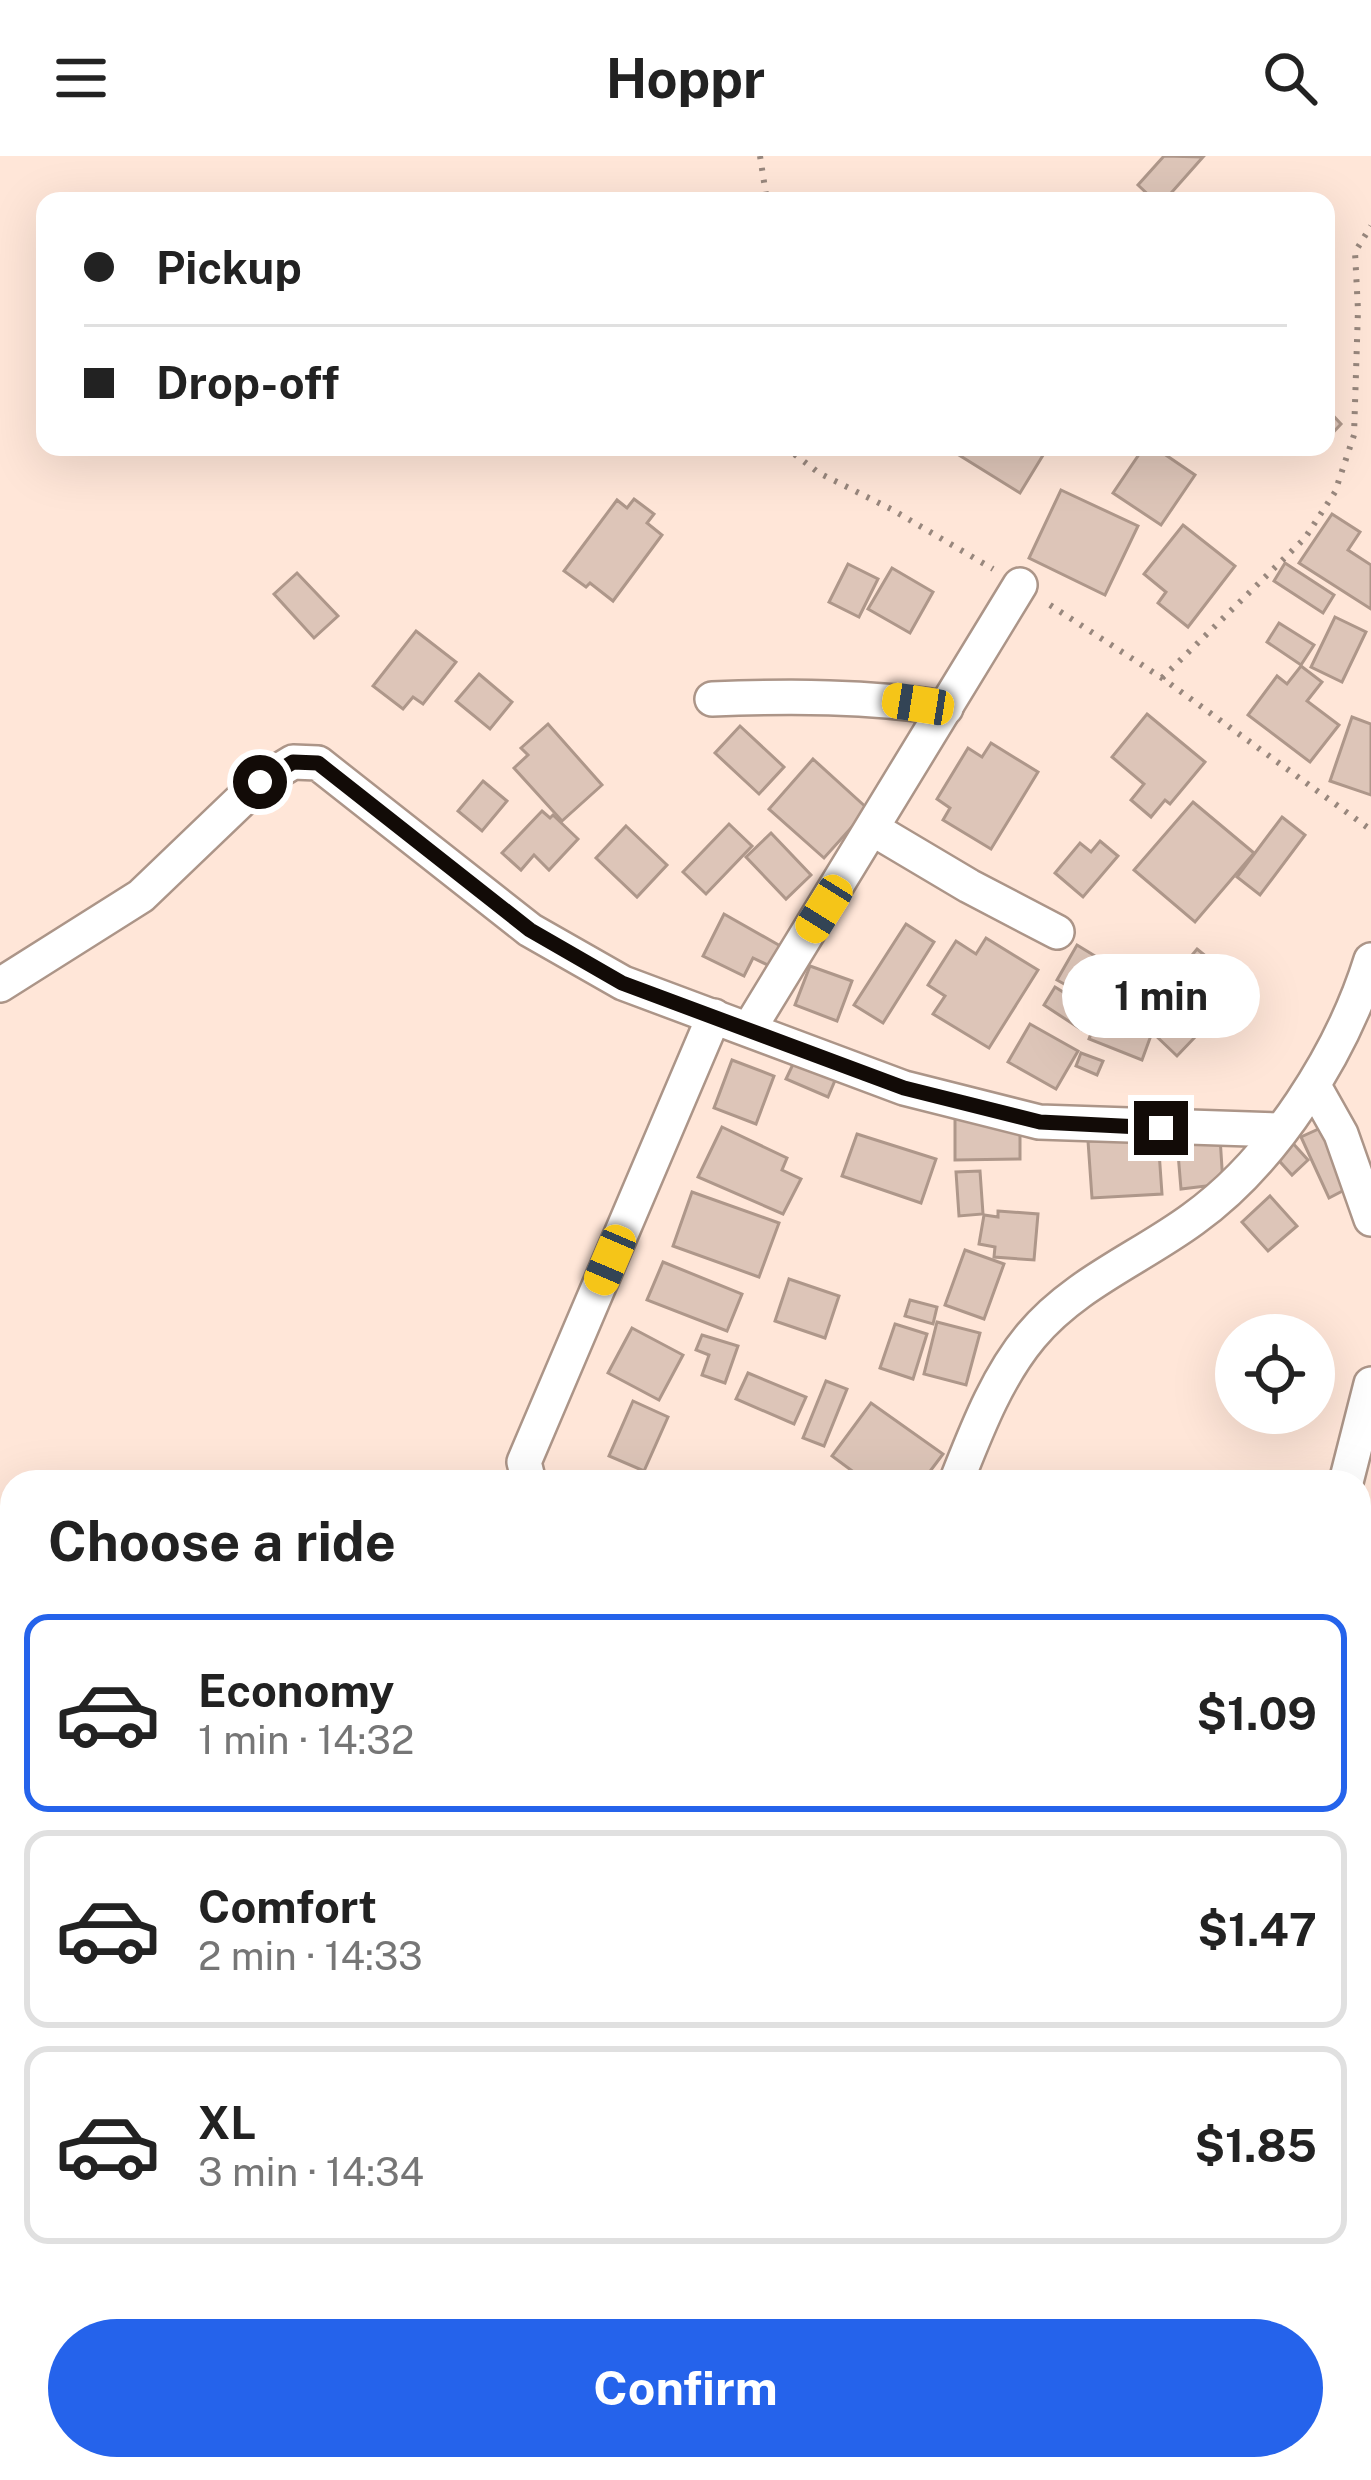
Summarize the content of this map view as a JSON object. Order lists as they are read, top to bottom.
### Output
{
  "page": {
    "header": "Hoppr",
    "banner": ["Pickup", "Drop-off"],
    "bubble": "1 min",
    "heading": "Choose a ride",
    "list": [
      {
        "name": "Economy",
        "note": "1 min · 14:32",
        "value": "$1.09"
      },
      {
        "name": "Comfort",
        "note": "2 min · 14:33",
        "value": "$1.47"
      },
      {
        "name": "XL",
        "note": "3 min · 14:34",
        "value": "$1.85"
      }
    ],
    "buttons": "Confirm"
  }
}
